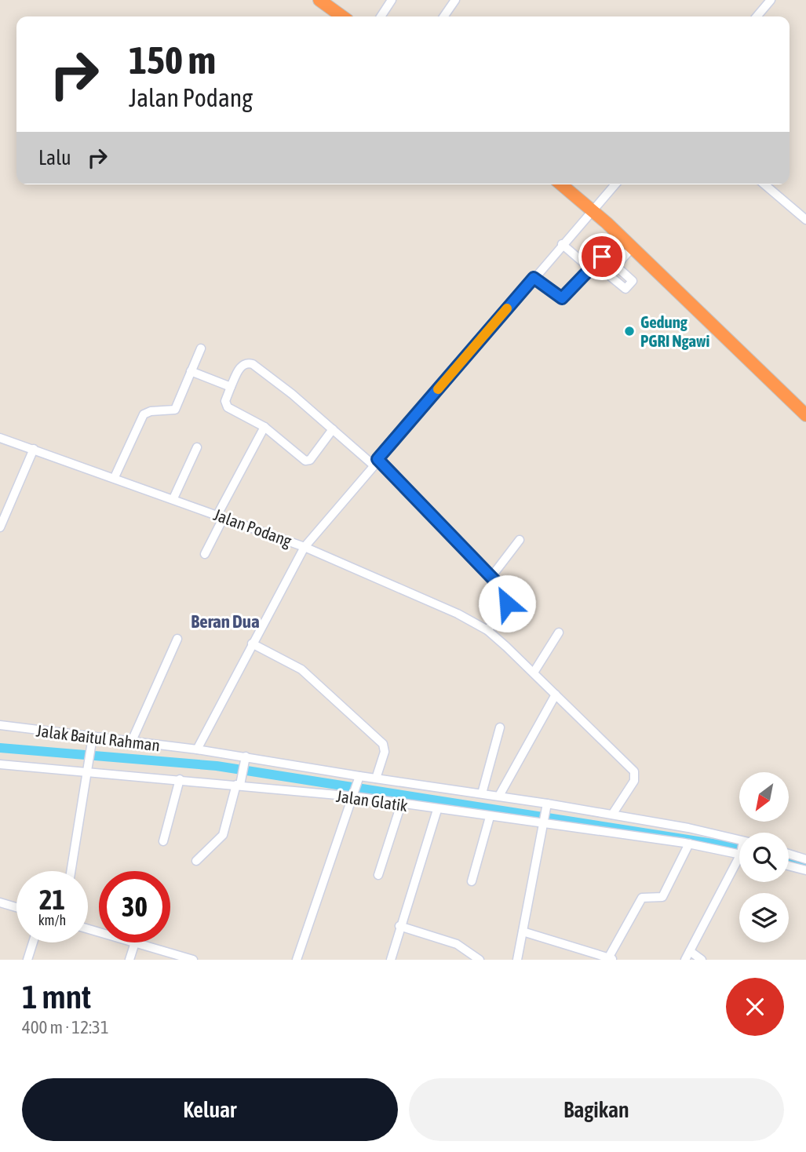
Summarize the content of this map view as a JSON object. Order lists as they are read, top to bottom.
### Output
{
  "streets": {
    "street": ["Jalan Podang", "Jalak Baitul Rahman", "Jalan Glatik"]
  },
  "crossings": [
    ["Jalak Baitul Rahman", "Jalan Glatik"]
  ],
  "districts": ["Beran Dua"],
  "places": ["Gedung PGRI Ngawi"],
  "north": "bottom left",
  "page": {
    "turn": ["150 m", "Jalan Podang"],
    "then": "Lalu",
    "speed": "21 km/h",
    "limit": "30",
    "heading": ["1 mnt", "400 m · 12:31"],
    "buttons": ["Keluar", "Bagikan"]
  }
}
